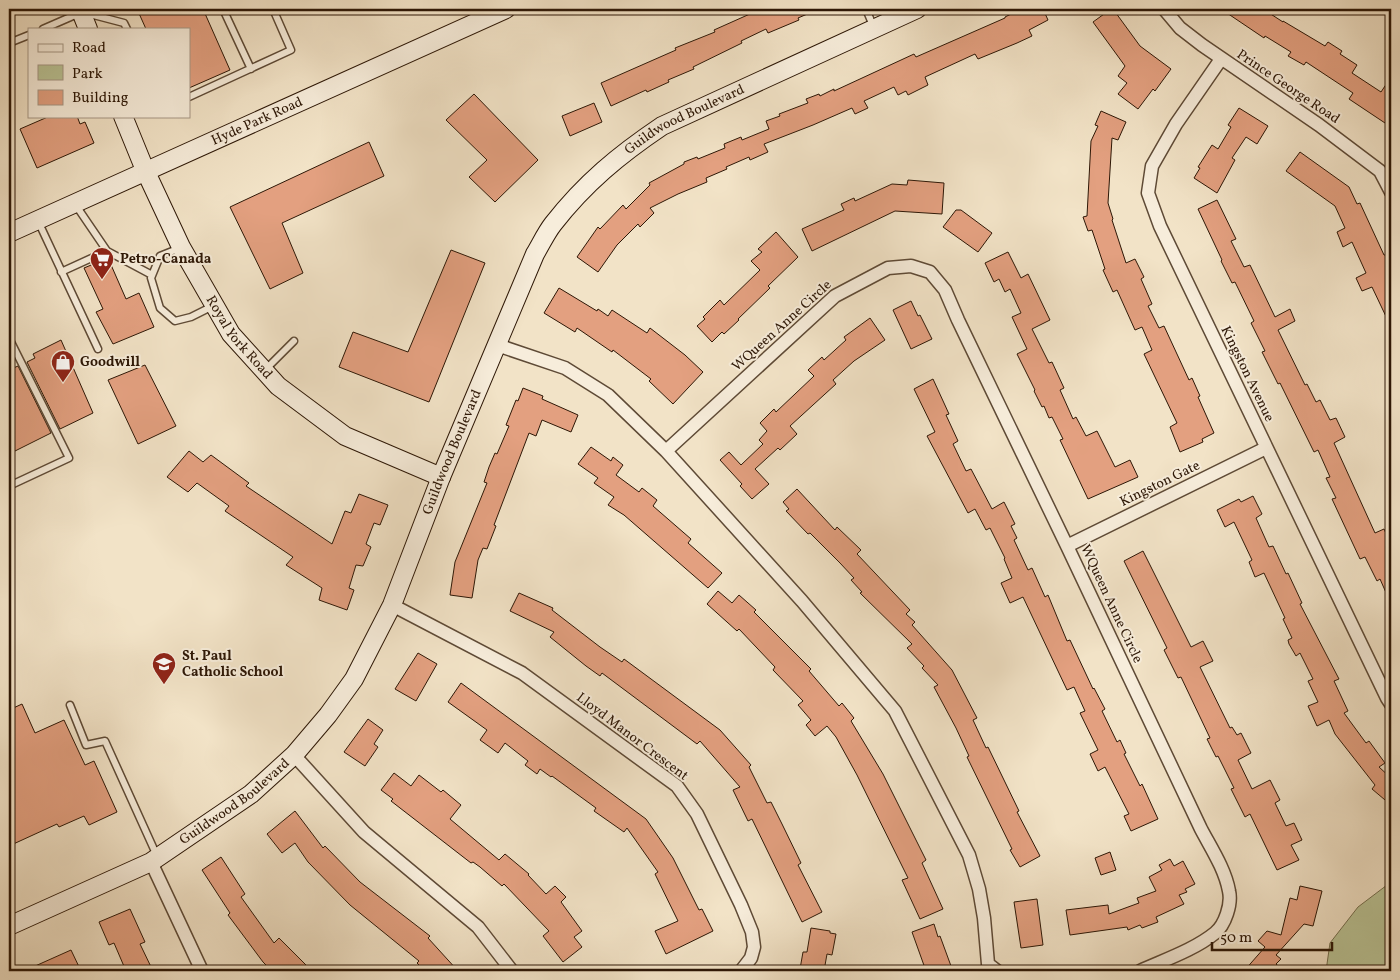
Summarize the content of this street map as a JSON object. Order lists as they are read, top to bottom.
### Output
{
  "streets": {
    "street": [
      "Prince George Road",
      "Hyde Park Road",
      "Guildwood Boulevard",
      "WQueen Anne Circle",
      "Royal York Road",
      "Kingston Avenue",
      "Kingston Gate",
      "Lloyd Manor Crescent"
    ]
  },
  "crossings": [
    ["Prince George Road", "Kingston Avenue"],
    ["Hyde Park Road", "Royal York Road"],
    ["Guildwood Boulevard", "Royal York Road"],
    ["Guildwood Boulevard", "Lloyd Manor Crescent"],
    ["WQueen Anne Circle", "Kingston Gate"],
    ["Kingston Avenue", "Kingston Gate"]
  ],
  "places": {
    "supermarket": ["Petro-Canada"],
    "shop": ["Goodwill"],
    "school or university": ["St. Paul Catholic School"]
  },
  "legend": ["Road", "Park", "Building"],
  "scale_bar": "50 m"
}
